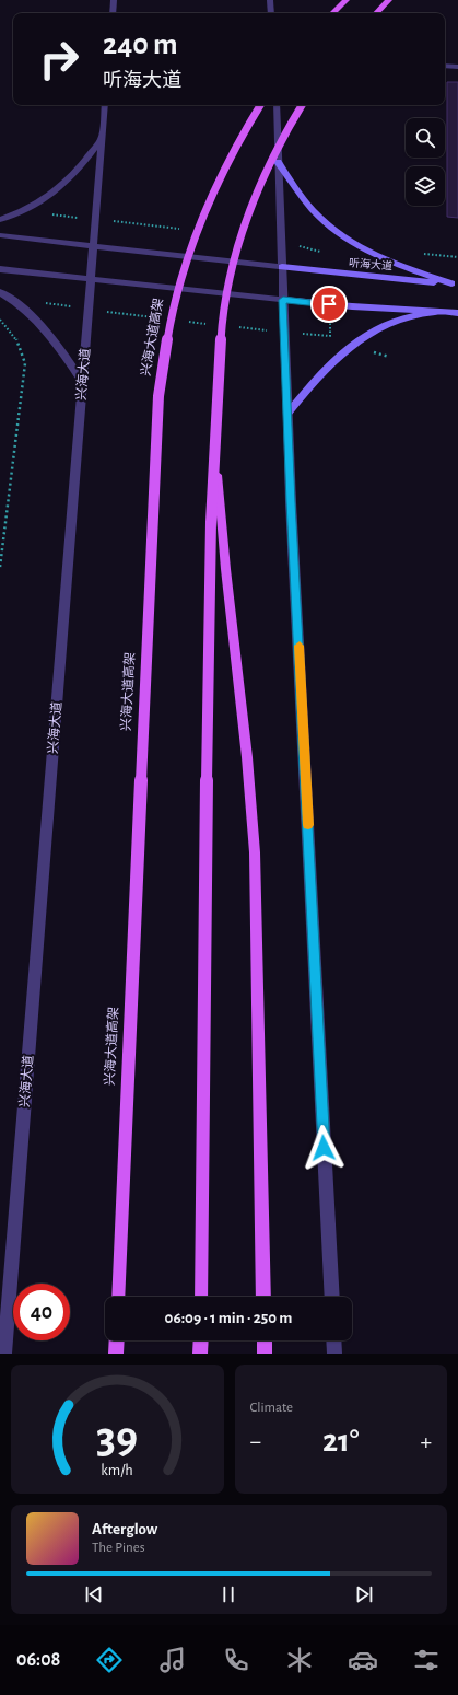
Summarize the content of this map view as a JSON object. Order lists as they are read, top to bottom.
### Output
{
  "streets": {
    "main road": ["听海大道", "兴海大道高架"],
    "street": ["兴海大道"]
  },
  "page": {
    "turn": ["240 m", "听海大道"],
    "limit": "40",
    "trip": "06:09 · 1 min · 250 m",
    "tile": "Climate",
    "heat": ["−", "21°", "+"],
    "song": ["Afterglow", "The Pines"],
    "tabs": "06:08",
    "gauge": ["39", "km/h"]
  }
}
